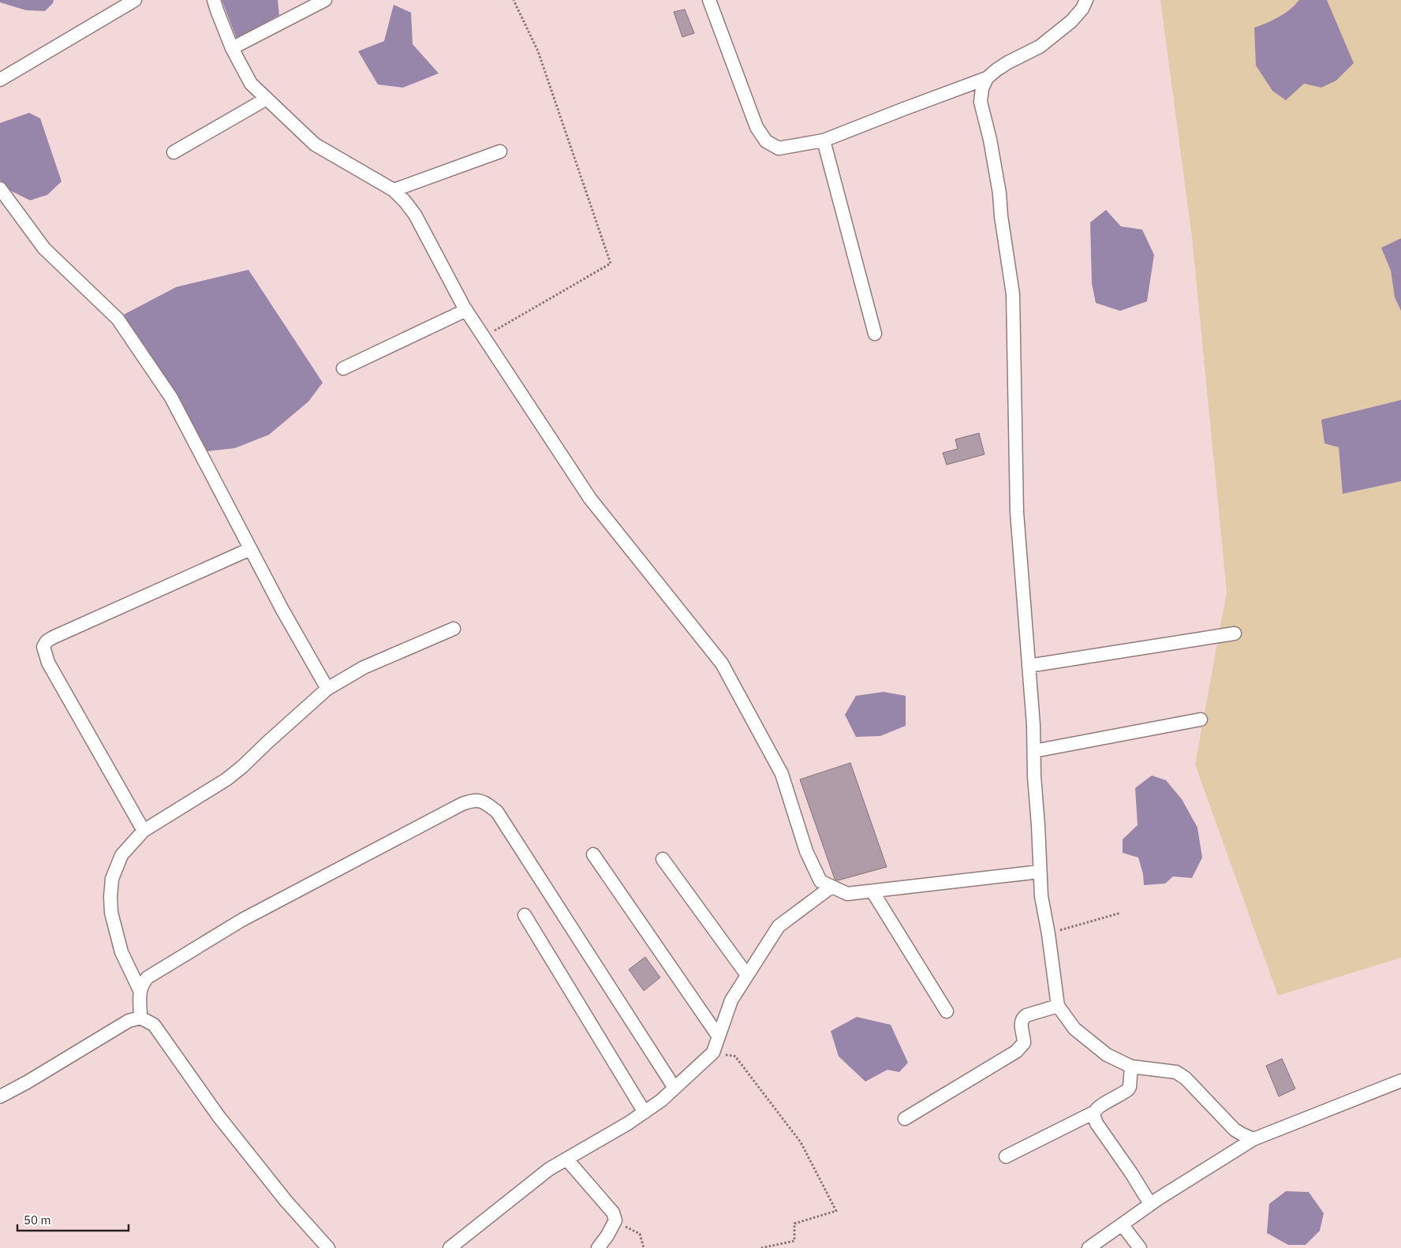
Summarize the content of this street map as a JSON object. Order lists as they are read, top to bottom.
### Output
{
  "scale_bar": "50 m"
}
